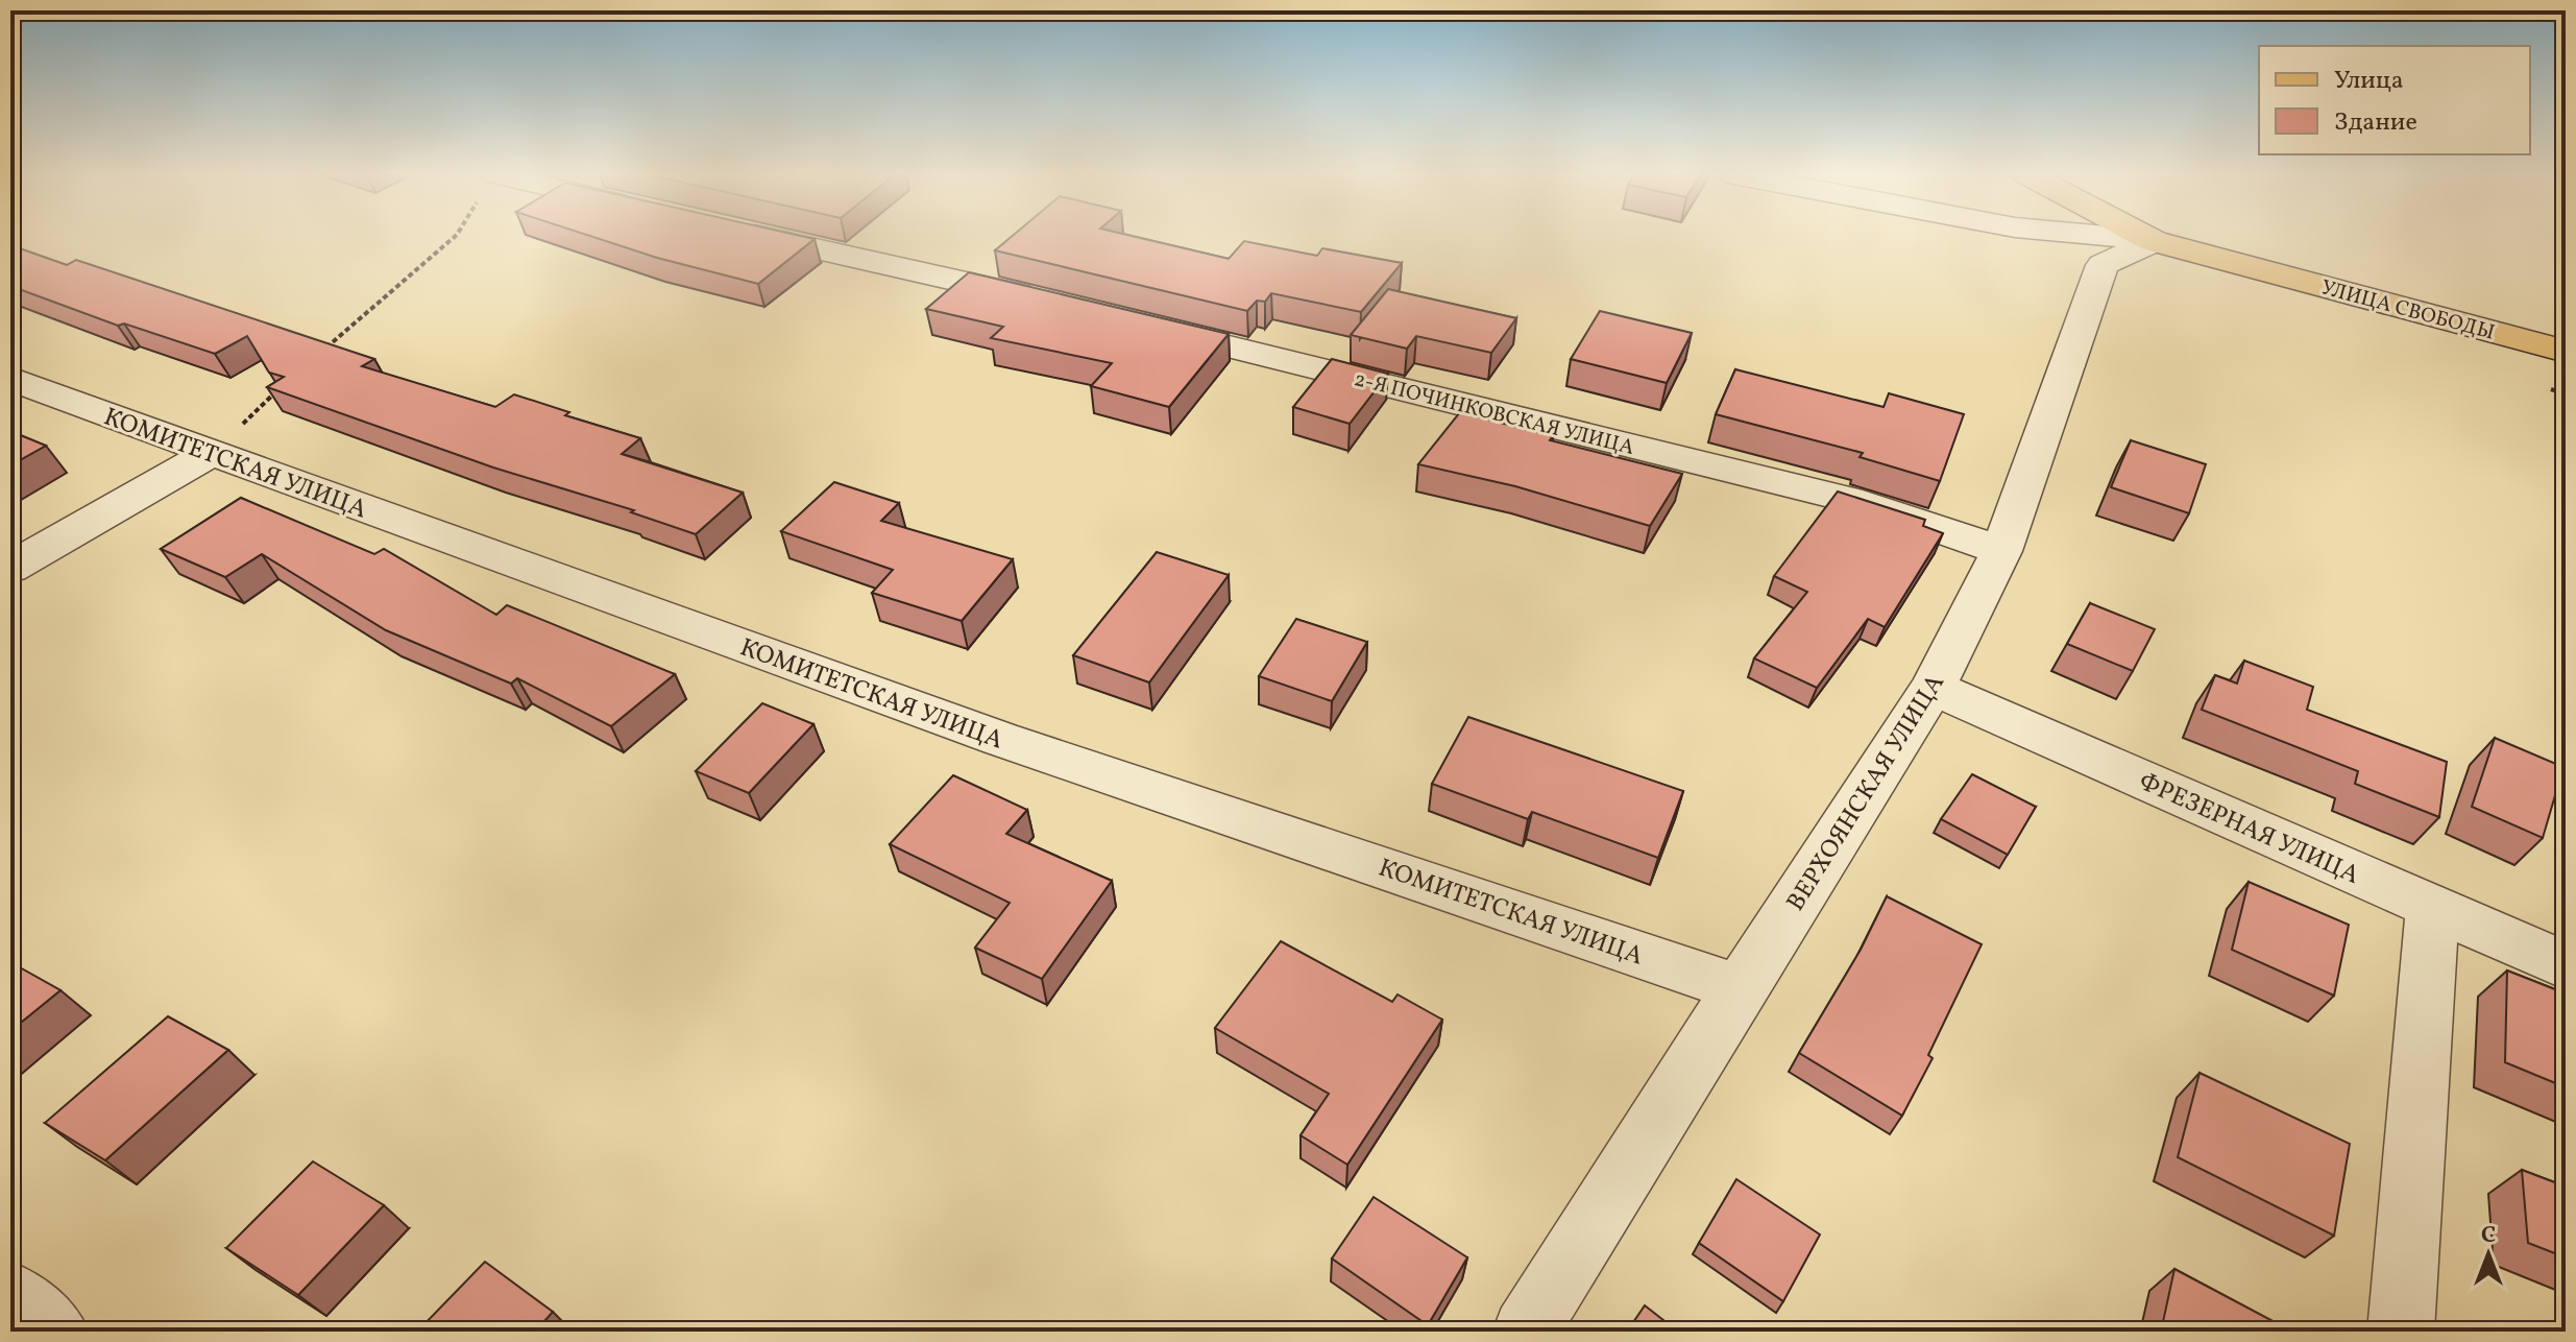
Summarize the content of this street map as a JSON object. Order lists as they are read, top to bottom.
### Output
{
  "streets": {
    "main road": ["УЛИЦА СВОБОДЫ"],
    "street": [
      "2-Я ПОЧИНКОВСКАЯ УЛИЦА",
      "КОМИТЕТСКАЯ УЛИЦА",
      "ВЕРХОЯНСКАЯ УЛИЦА",
      "ФРЕЗЕРНАЯ УЛИЦА"
    ]
  },
  "crossings": [
    ["УЛИЦА СВОБОДЫ", "ВЕРХОЯНСКАЯ УЛИЦА"],
    ["2-Я ПОЧИНКОВСКАЯ УЛИЦА", "ВЕРХОЯНСКАЯ УЛИЦА"],
    ["КОМИТЕТСКАЯ УЛИЦА", "ВЕРХОЯНСКАЯ УЛИЦА"],
    ["ВЕРХОЯНСКАЯ УЛИЦА", "ФРЕЗЕРНАЯ УЛИЦА"]
  ],
  "legend": ["Улица", "Здание"],
  "north": "top"
}
